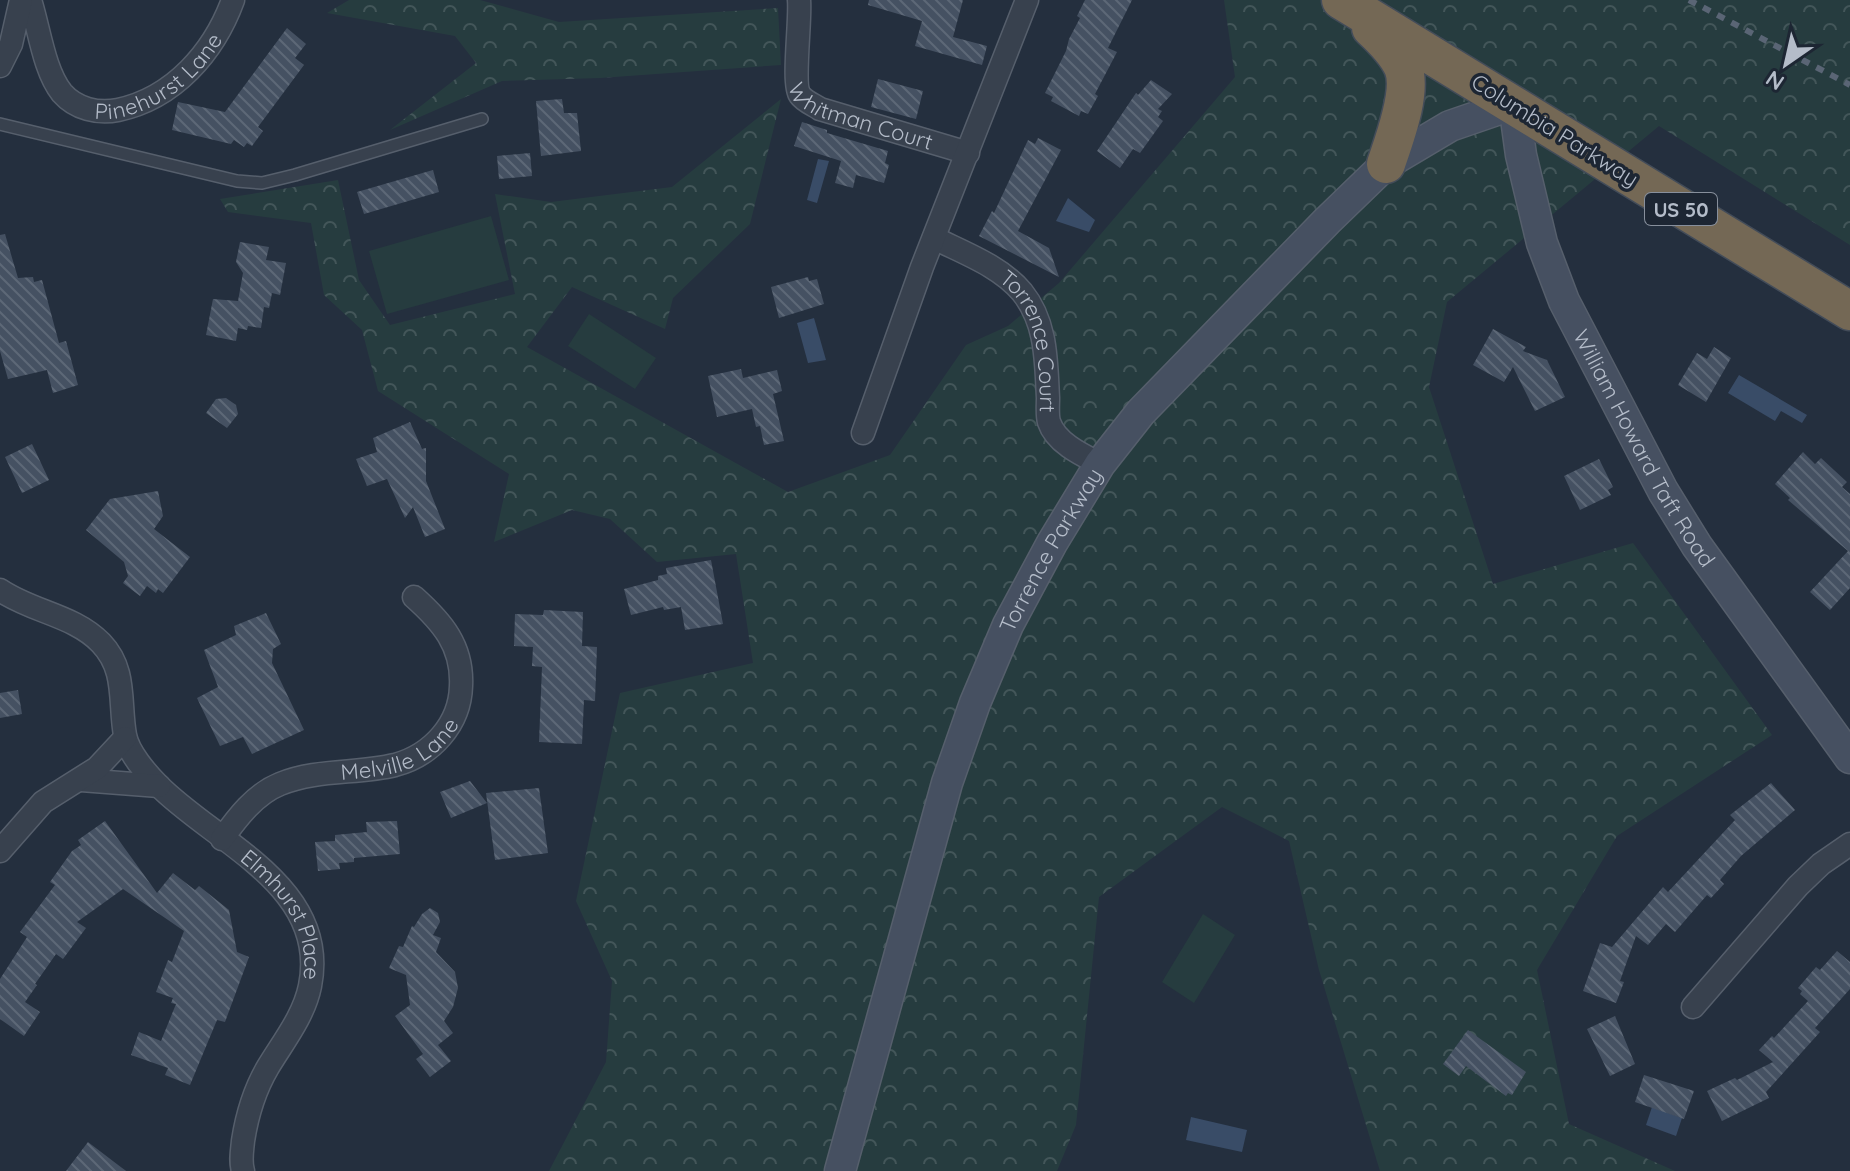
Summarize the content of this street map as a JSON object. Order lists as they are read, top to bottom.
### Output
{
  "streets": {
    "highway": ["Columbia Parkway", "US 50"],
    "street": [
      "Pinehurst Lane",
      "Whitman Court",
      "Torrence Court",
      "William Howard Taft Road",
      "Torrence Parkway",
      "Melville Lane",
      "Elmhurst Place"
    ]
  },
  "crossings": [
    ["Columbia Parkway", "William Howard Taft Road"],
    ["Columbia Parkway", "Torrence Parkway"],
    ["Torrence Court", "Torrence Parkway"],
    ["William Howard Taft Road", "Torrence Parkway"],
    ["Melville Lane", "Elmhurst Place"]
  ],
  "north": "bottom left"
}
